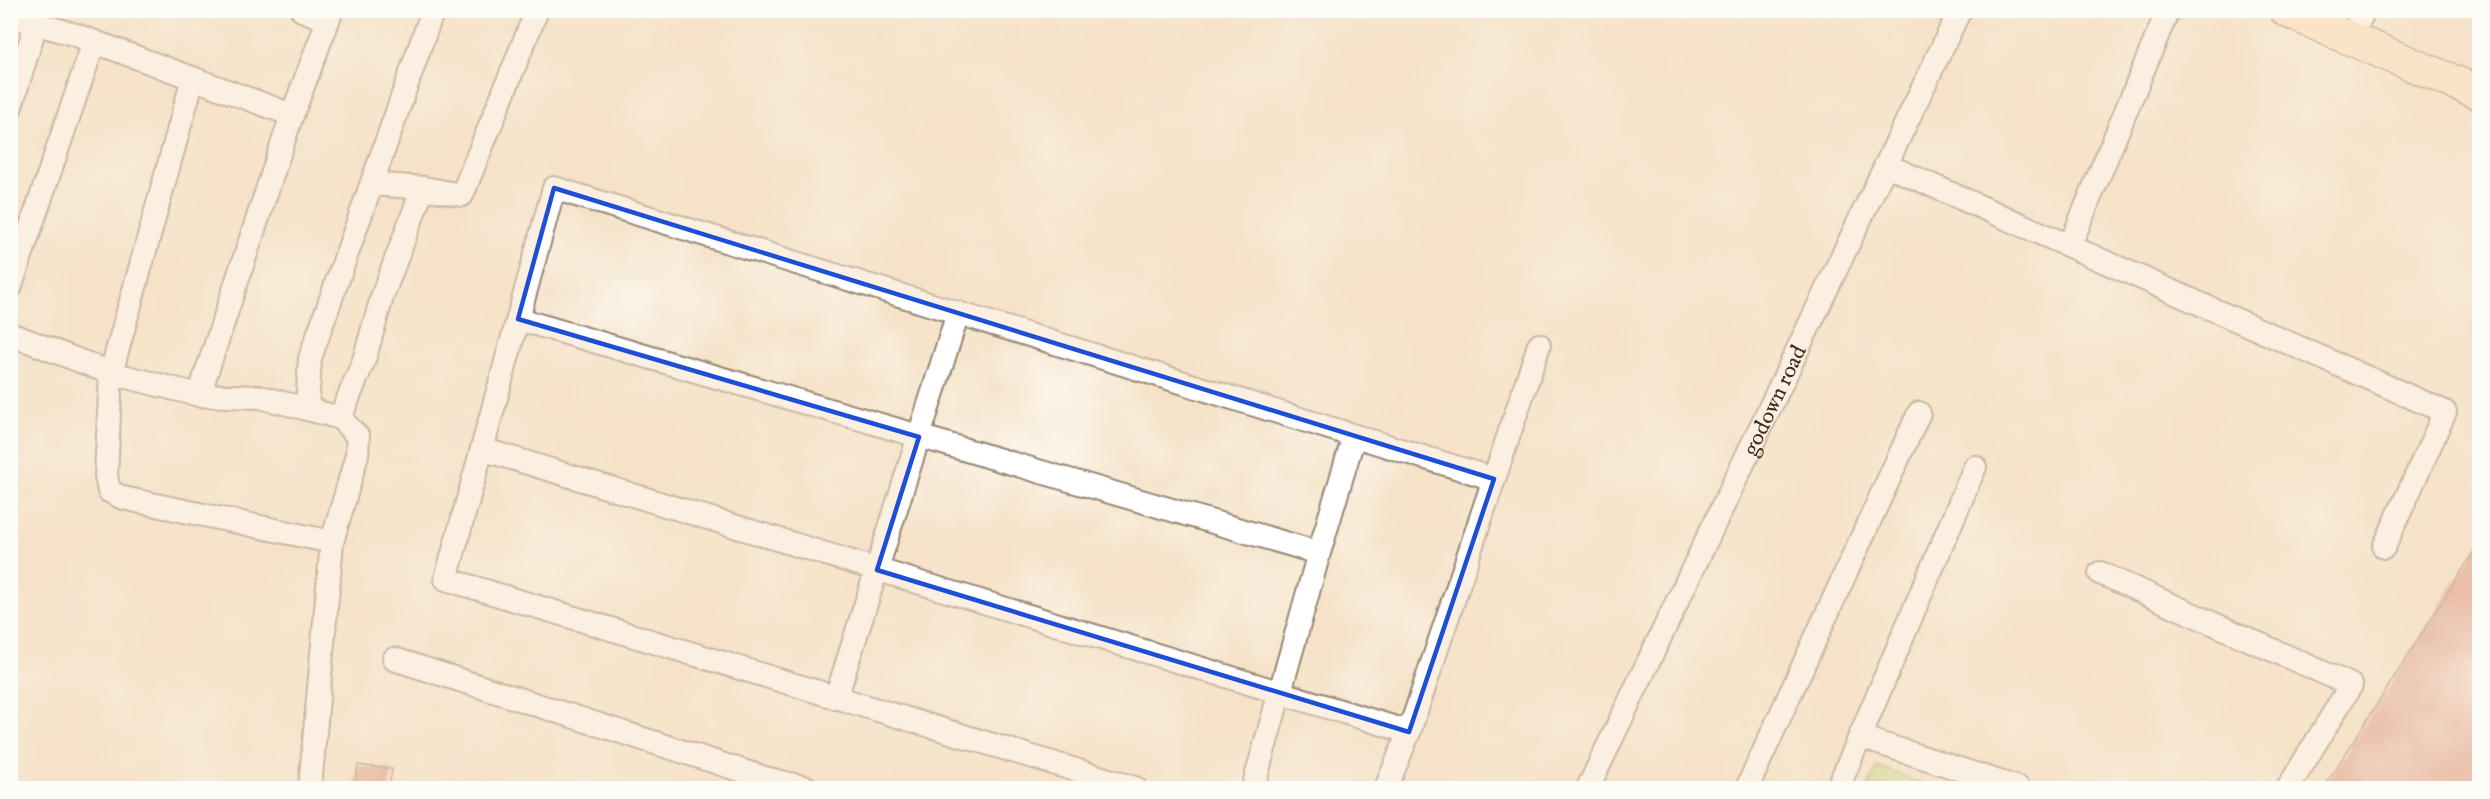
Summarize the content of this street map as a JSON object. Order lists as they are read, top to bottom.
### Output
{
  "streets": {
    "street": ["godown road"]
  }
}
